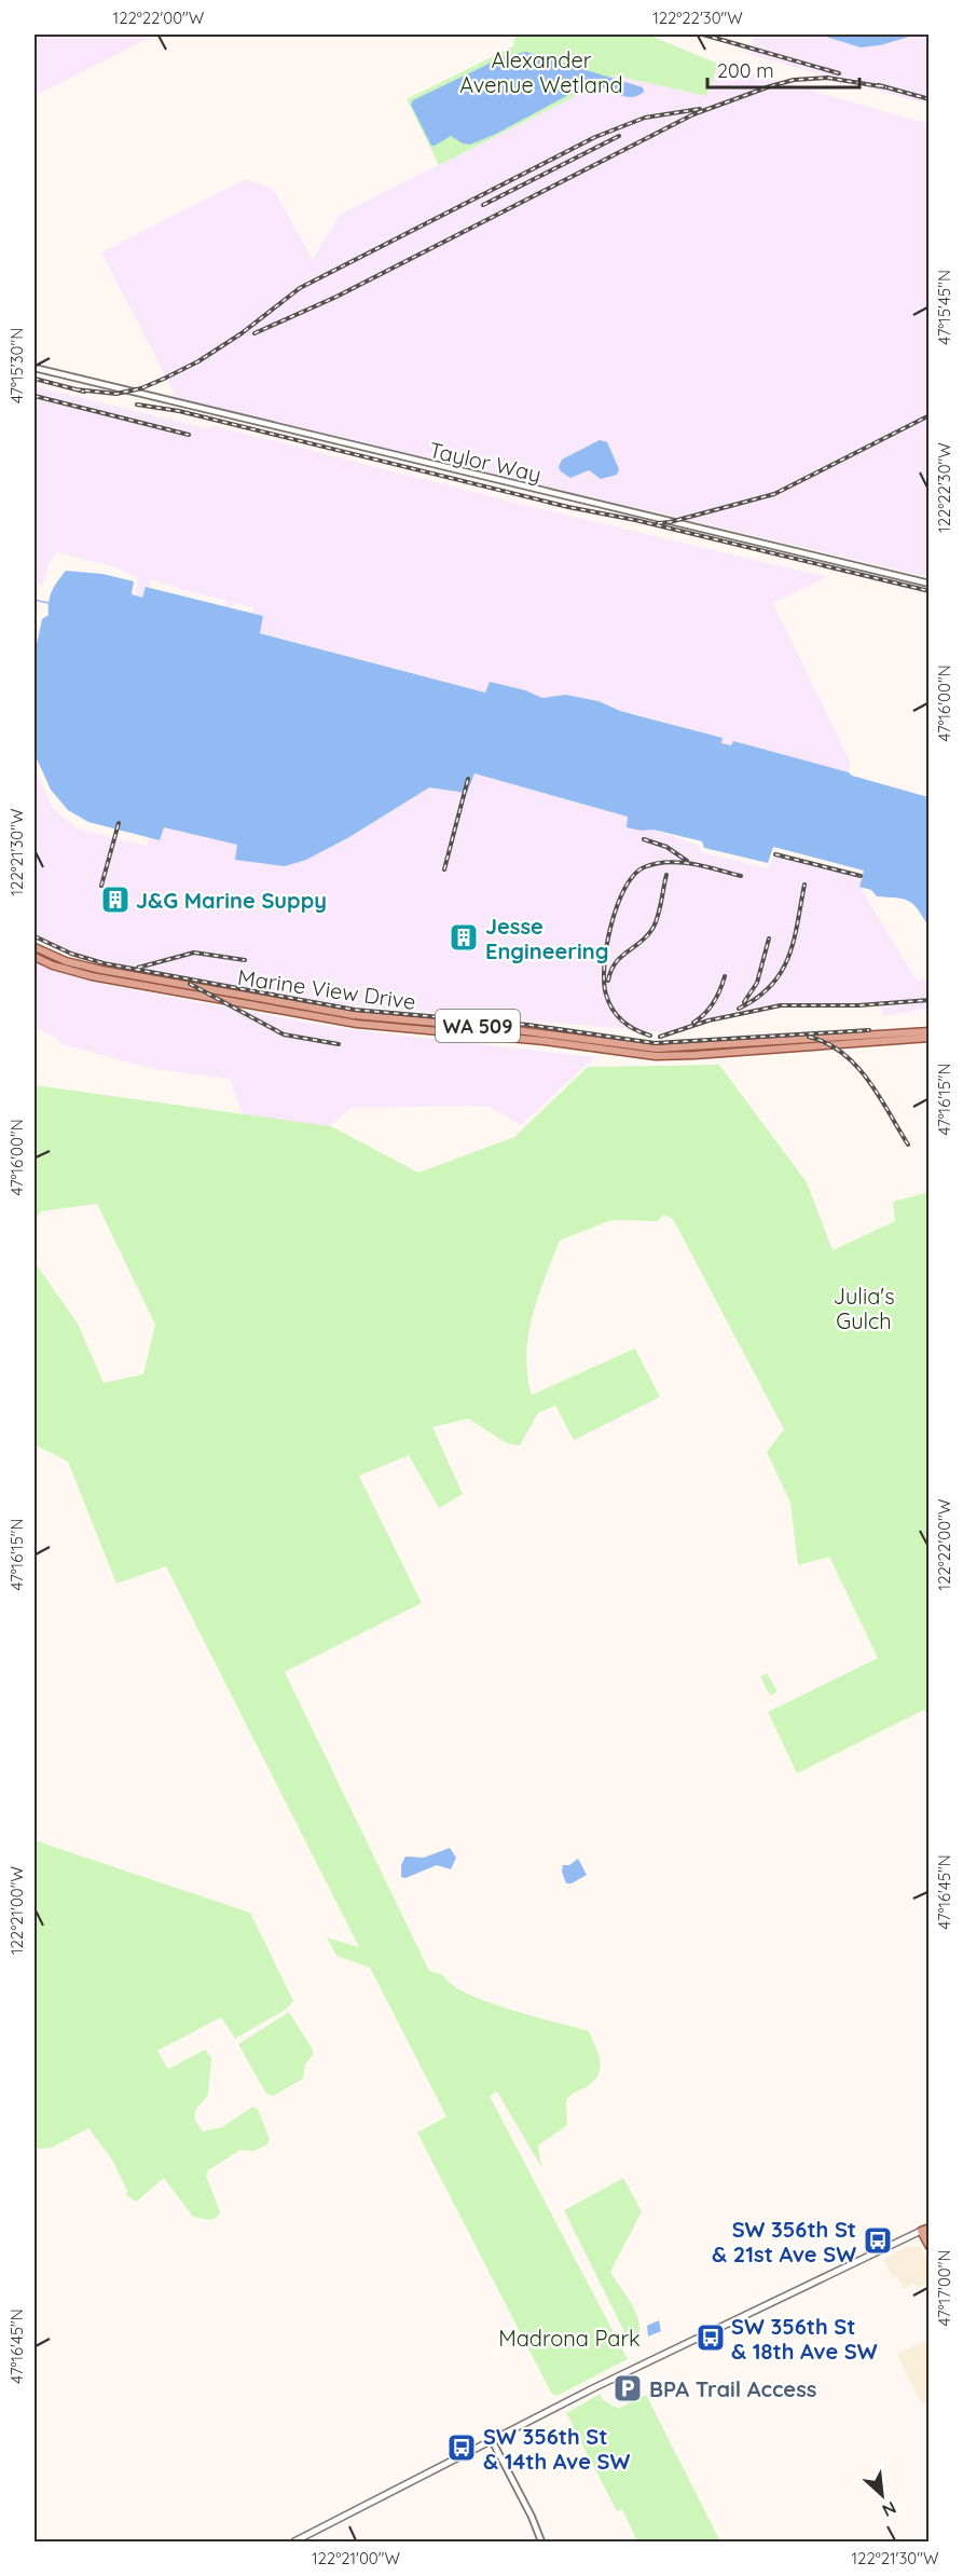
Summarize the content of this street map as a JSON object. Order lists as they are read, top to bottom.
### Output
{
  "streets": {
    "main road": ["Marine View Drive", "WA 509"],
    "street": ["Taylor Way"]
  },
  "parks": ["Alexander Avenue Wetland", "Julia's Gulch", "Madrona Park"],
  "places": {
    "building": ["J&G Marine Suppy", "Jesse Engineering"],
    "bus stop": ["SW 356th St & 21st Ave SW", "SW 356th St & 18th Ave SW", "SW 356th St & 14th Ave SW"],
    "parking": ["BPA Trail Access"]
  },
  "scale_bar": "200 m",
  "north": "bottom right",
  "coordinates": [
    "122°22'00\"W",
    "122°22'30\"W",
    "47°15'45\"N",
    "47°15'30\"N",
    "47°16'00\"N",
    "122°21'30\"W",
    "47°16'15\"N",
    "47°16'45\"N",
    "122°21'00\"W",
    "47°17'00\"N"
  ]
}
